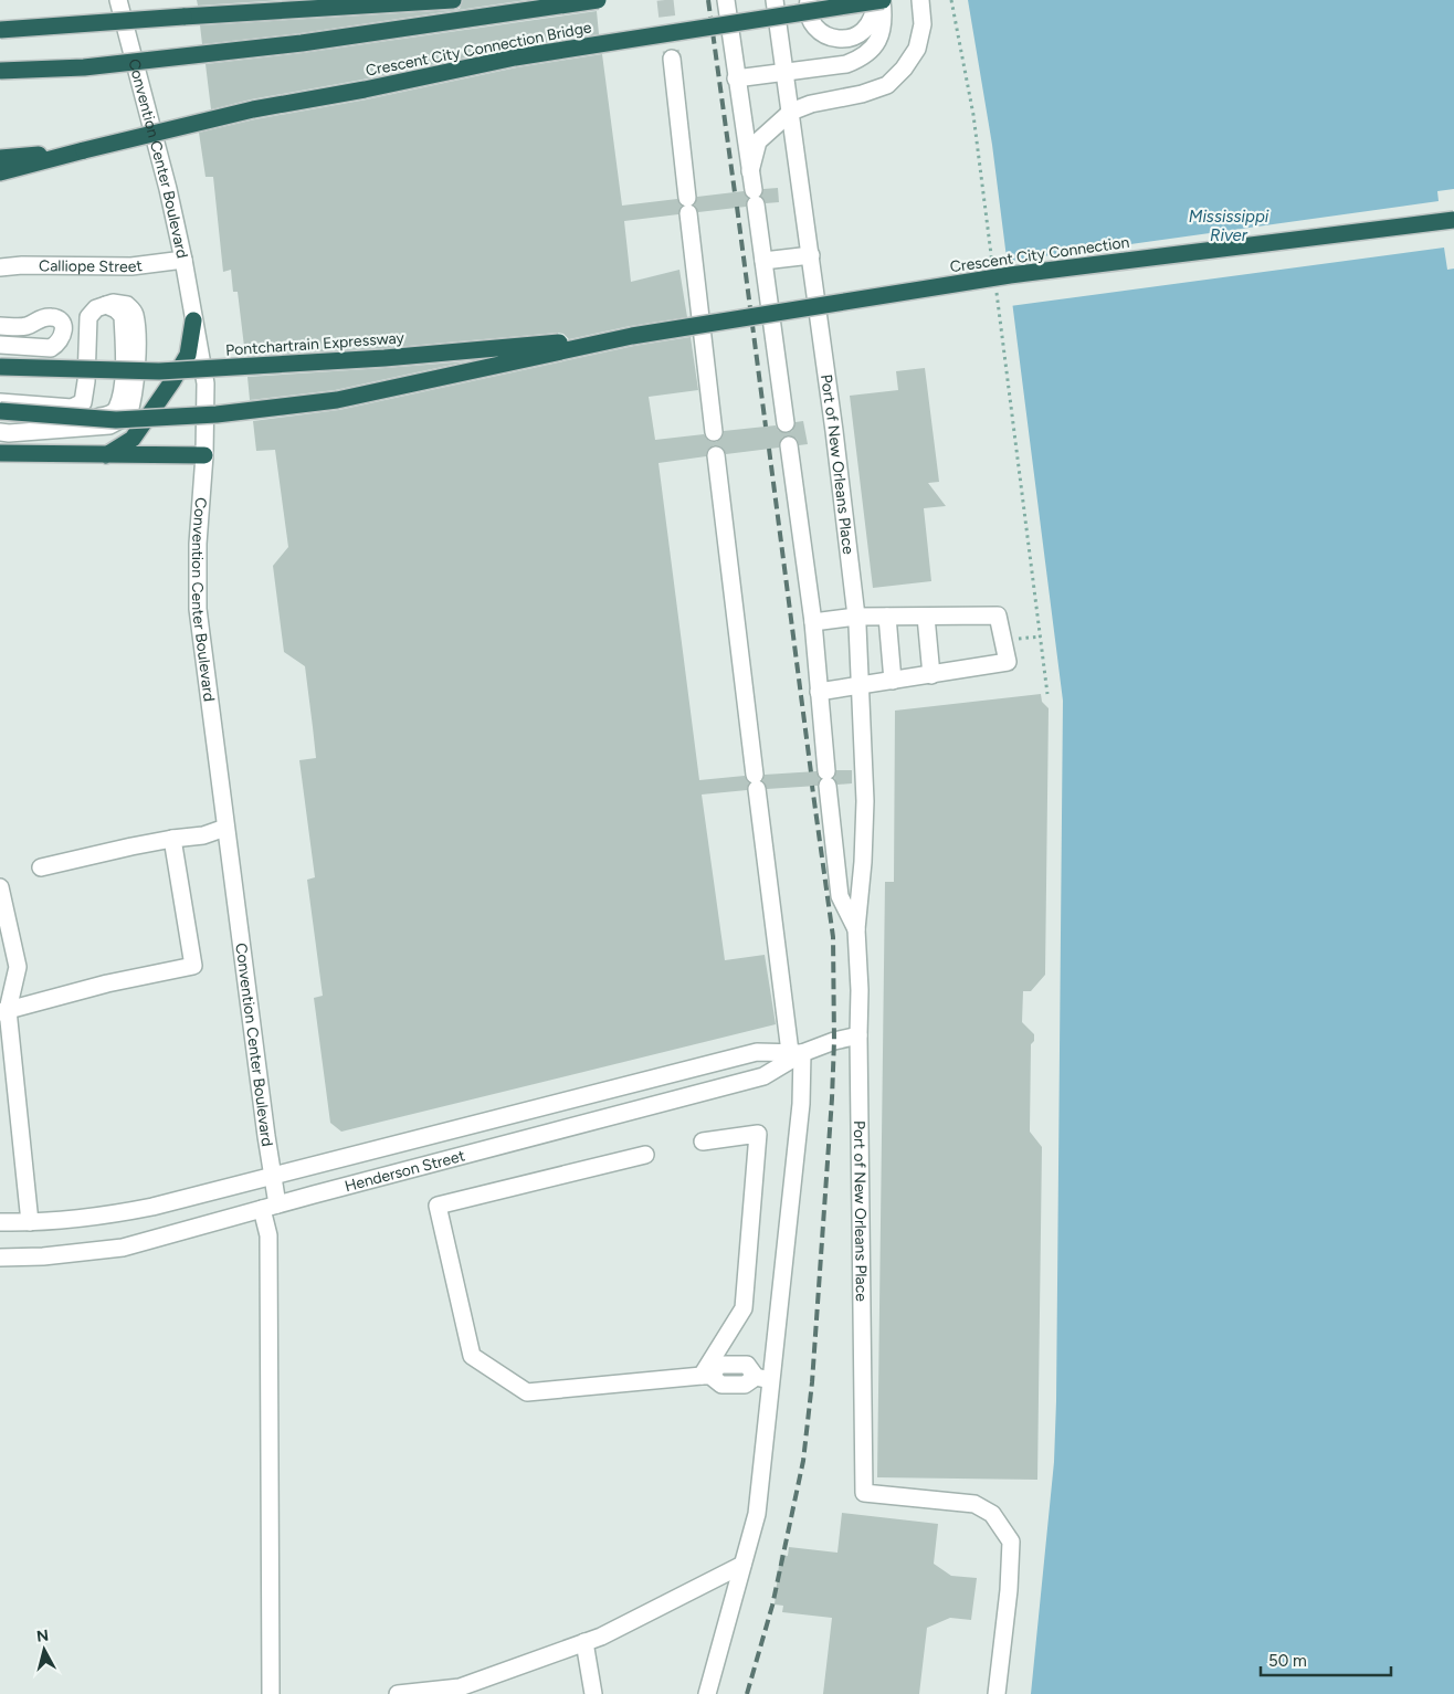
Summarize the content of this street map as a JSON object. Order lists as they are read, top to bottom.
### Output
{
  "streets": {
    "highway": ["Crescent City Connection Bridge", "Crescent City Connection", "Pontchartrain Expressway"],
    "street": [
      "Convention Center Boulevard",
      "Calliope Street",
      "Port of New Orleans Place",
      "Henderson Street"
    ]
  },
  "crossings": [
    ["Convention Center Boulevard", "Calliope Street"],
    ["Convention Center Boulevard", "Henderson Street"],
    ["Crescent City Connection", "Pontchartrain Expressway"],
    ["Port of New Orleans Place", "Henderson Street"]
  ],
  "water": ["Mississippi River"],
  "scale_bar": "50 m",
  "north": "top"
}
